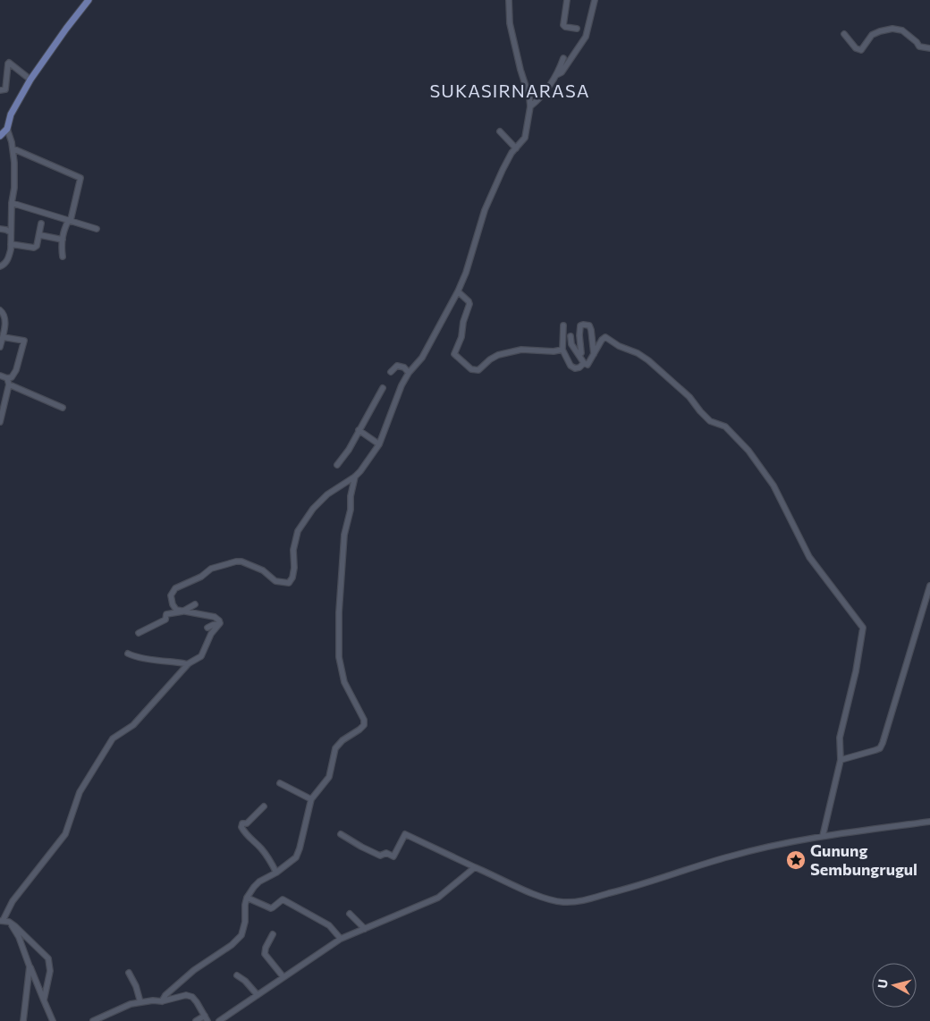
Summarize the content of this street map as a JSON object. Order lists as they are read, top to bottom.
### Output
{
  "districts": ["SUKASIRNARASA"],
  "places": {
    "place": ["Gunung Sembungrugul"]
  },
  "north": "left"
}
